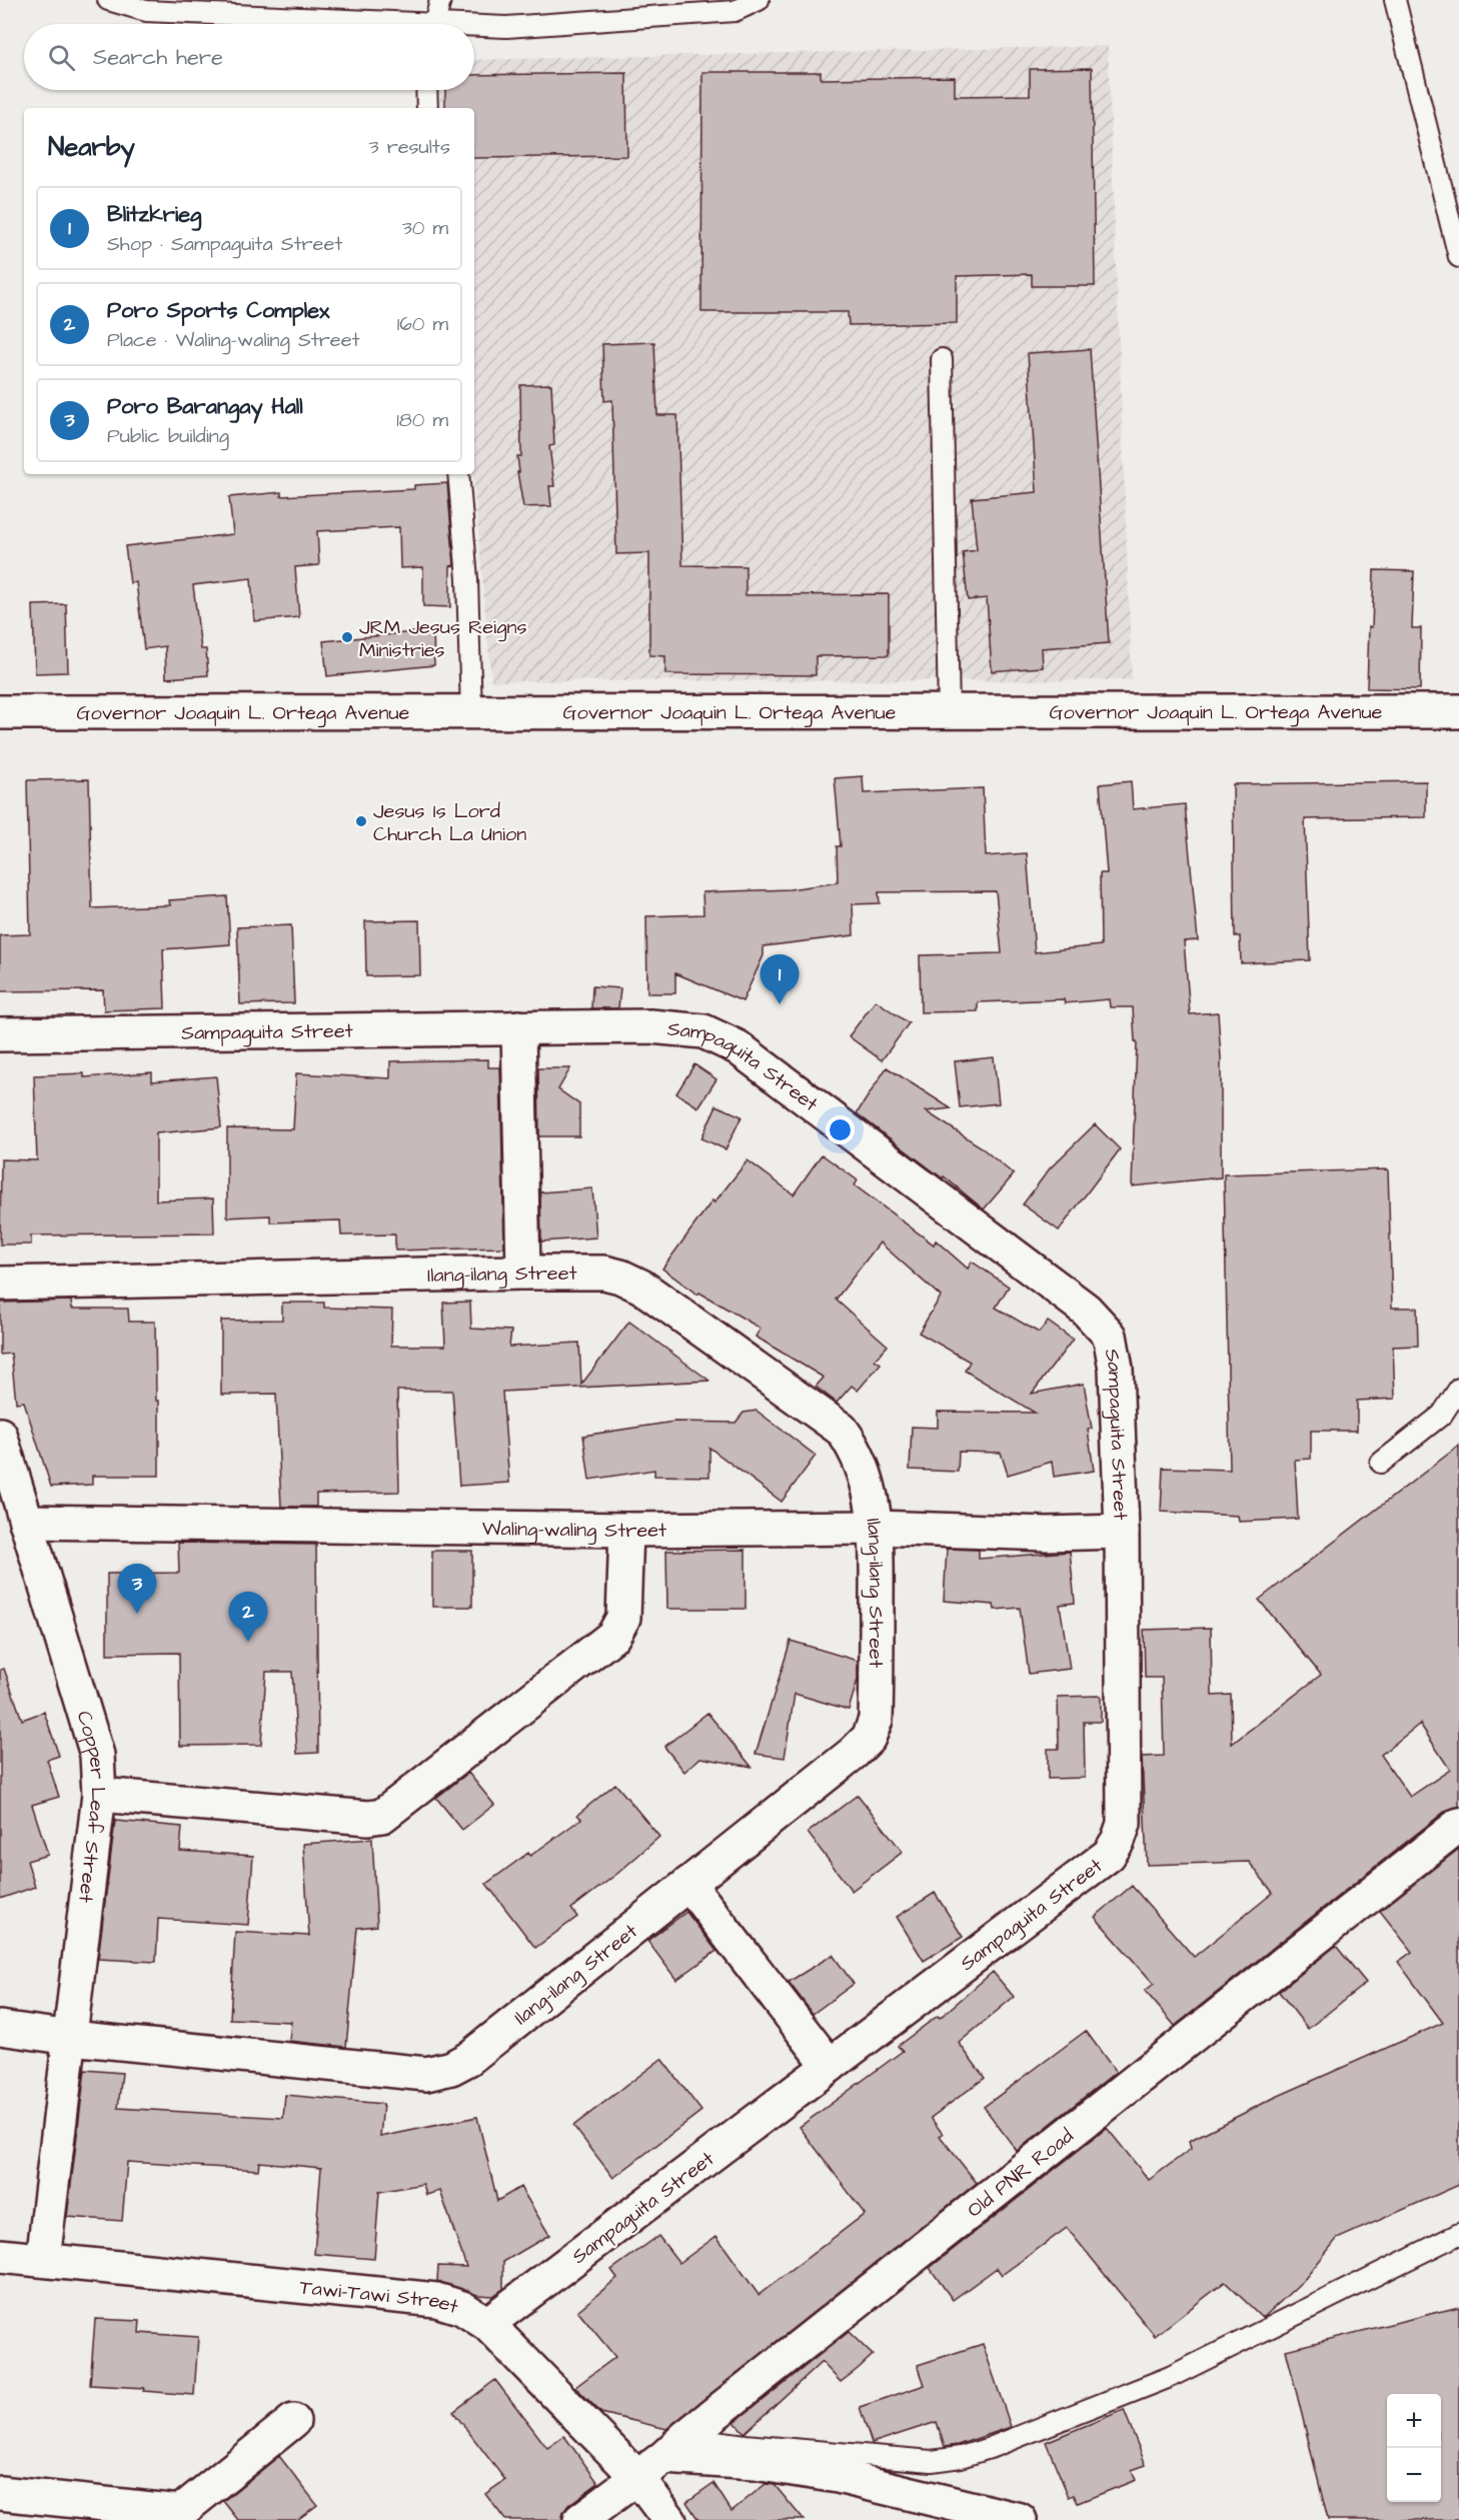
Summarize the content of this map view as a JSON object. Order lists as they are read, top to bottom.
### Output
{
  "streets": {
    "street": [
      "Governor Joaquin L. Ortega Avenue",
      "Sampaguita Street",
      "Ilang-ilang Street",
      "Waling-waling Street",
      "Copper Leaf Street",
      "Old PNR Road",
      "Tawi-Tawi Street"
    ]
  },
  "crossings": [
    ["Sampaguita Street", "Waling-waling Street"],
    ["Sampaguita Street", "Tawi-Tawi Street"],
    ["Ilang-ilang Street", "Waling-waling Street"],
    ["Ilang-ilang Street", "Copper Leaf Street"],
    ["Waling-waling Street", "Copper Leaf Street"],
    ["Copper Leaf Street", "Tawi-Tawi Street"],
    ["Old PNR Road", "Tawi-Tawi Street"]
  ],
  "places": ["JRM Jesus Reigns Ministries", "Jesus Is Lord Church La Union"],
  "page": {
    "search": "Search here",
    "heading": ["Nearby", "3 results"],
    "list": [
      {
        "mark": "1",
        "name": "Blitzkrieg",
        "note": "Shop · Sampaguita Street",
        "value": "30 m"
      },
      {
        "mark": "2",
        "name": "Poro Sports Complex",
        "note": "Place · Waling-waling Street",
        "value": "160 m"
      },
      {
        "mark": "3",
        "name": "Poro Barangay Hall",
        "note": "Public building",
        "value": "180 m"
      }
    ],
    "pins": ["1", "3", "2"],
    "map_buttons": ["+", "−"]
  }
}
